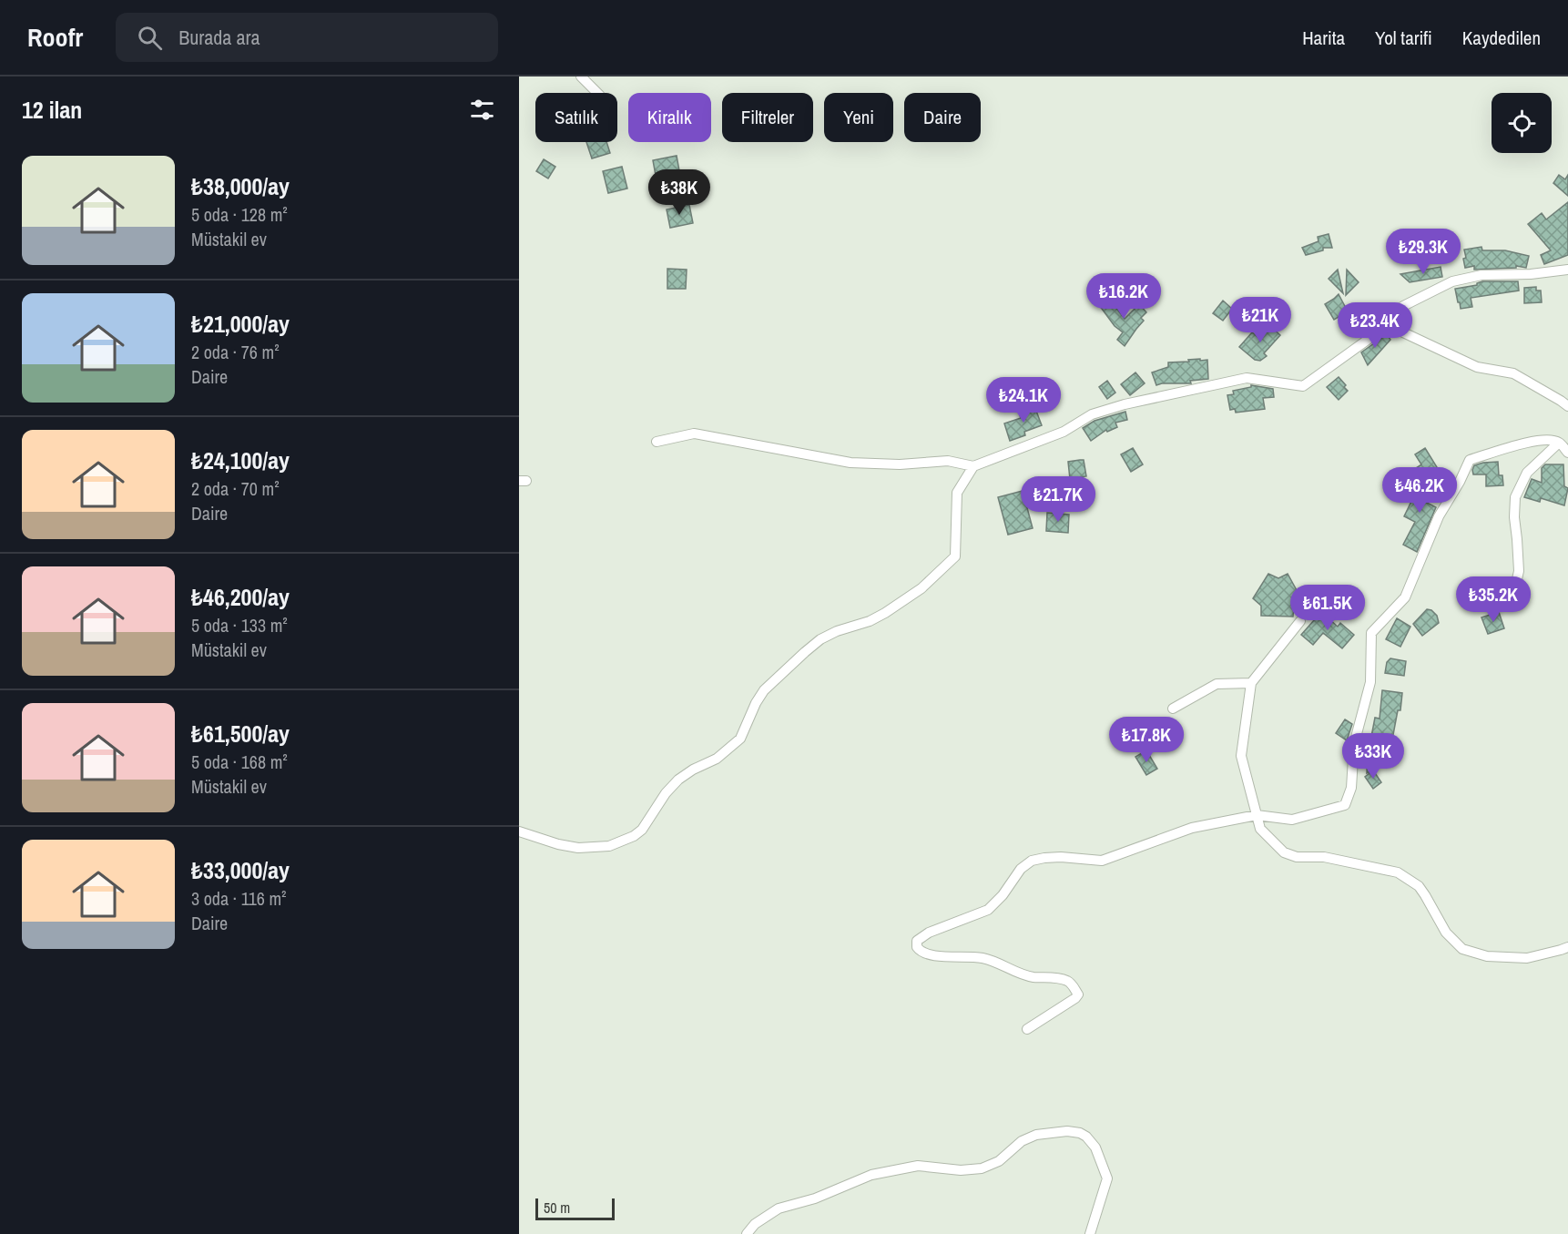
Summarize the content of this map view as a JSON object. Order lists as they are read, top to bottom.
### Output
{
  "scale_bar": "50 m",
  "page": {
    "header": "Roofr",
    "search": "Burada ara",
    "nav": ["Harita", "Yol tarifi", "Kaydedilen"],
    "heading": "12 ilan",
    "chip": [
      "Satılık",
      "Kiralık",
      "Filtreler",
      "Yeni",
      "Daire"
    ],
    "list": [
      {
        "name": "₺38,000/ay",
        "note": "5 oda · 128 m² · Müstakil ev"
      },
      {
        "name": "₺21,000/ay",
        "note": "2 oda · 76 m² · Daire"
      },
      {
        "name": "₺24,100/ay",
        "note": "2 oda · 70 m² · Daire"
      },
      {
        "name": "₺46,200/ay",
        "note": "5 oda · 133 m² · Müstakil ev"
      },
      {
        "name": "₺61,500/ay",
        "note": "5 oda · 168 m² · Müstakil ev"
      },
      {
        "name": "₺33,000/ay",
        "note": "3 oda · 116 m² · Daire"
      }
    ],
    "price": [
      "₺38K",
      "₺29.3K",
      "₺16.2K",
      "₺21K",
      "₺23.4K",
      "₺24.1K",
      "₺46.2K",
      "₺21.7K",
      "₺35.2K",
      "₺61.5K",
      "₺17.8K",
      "₺33K"
    ],
    "scale": "50 m"
  }
}
